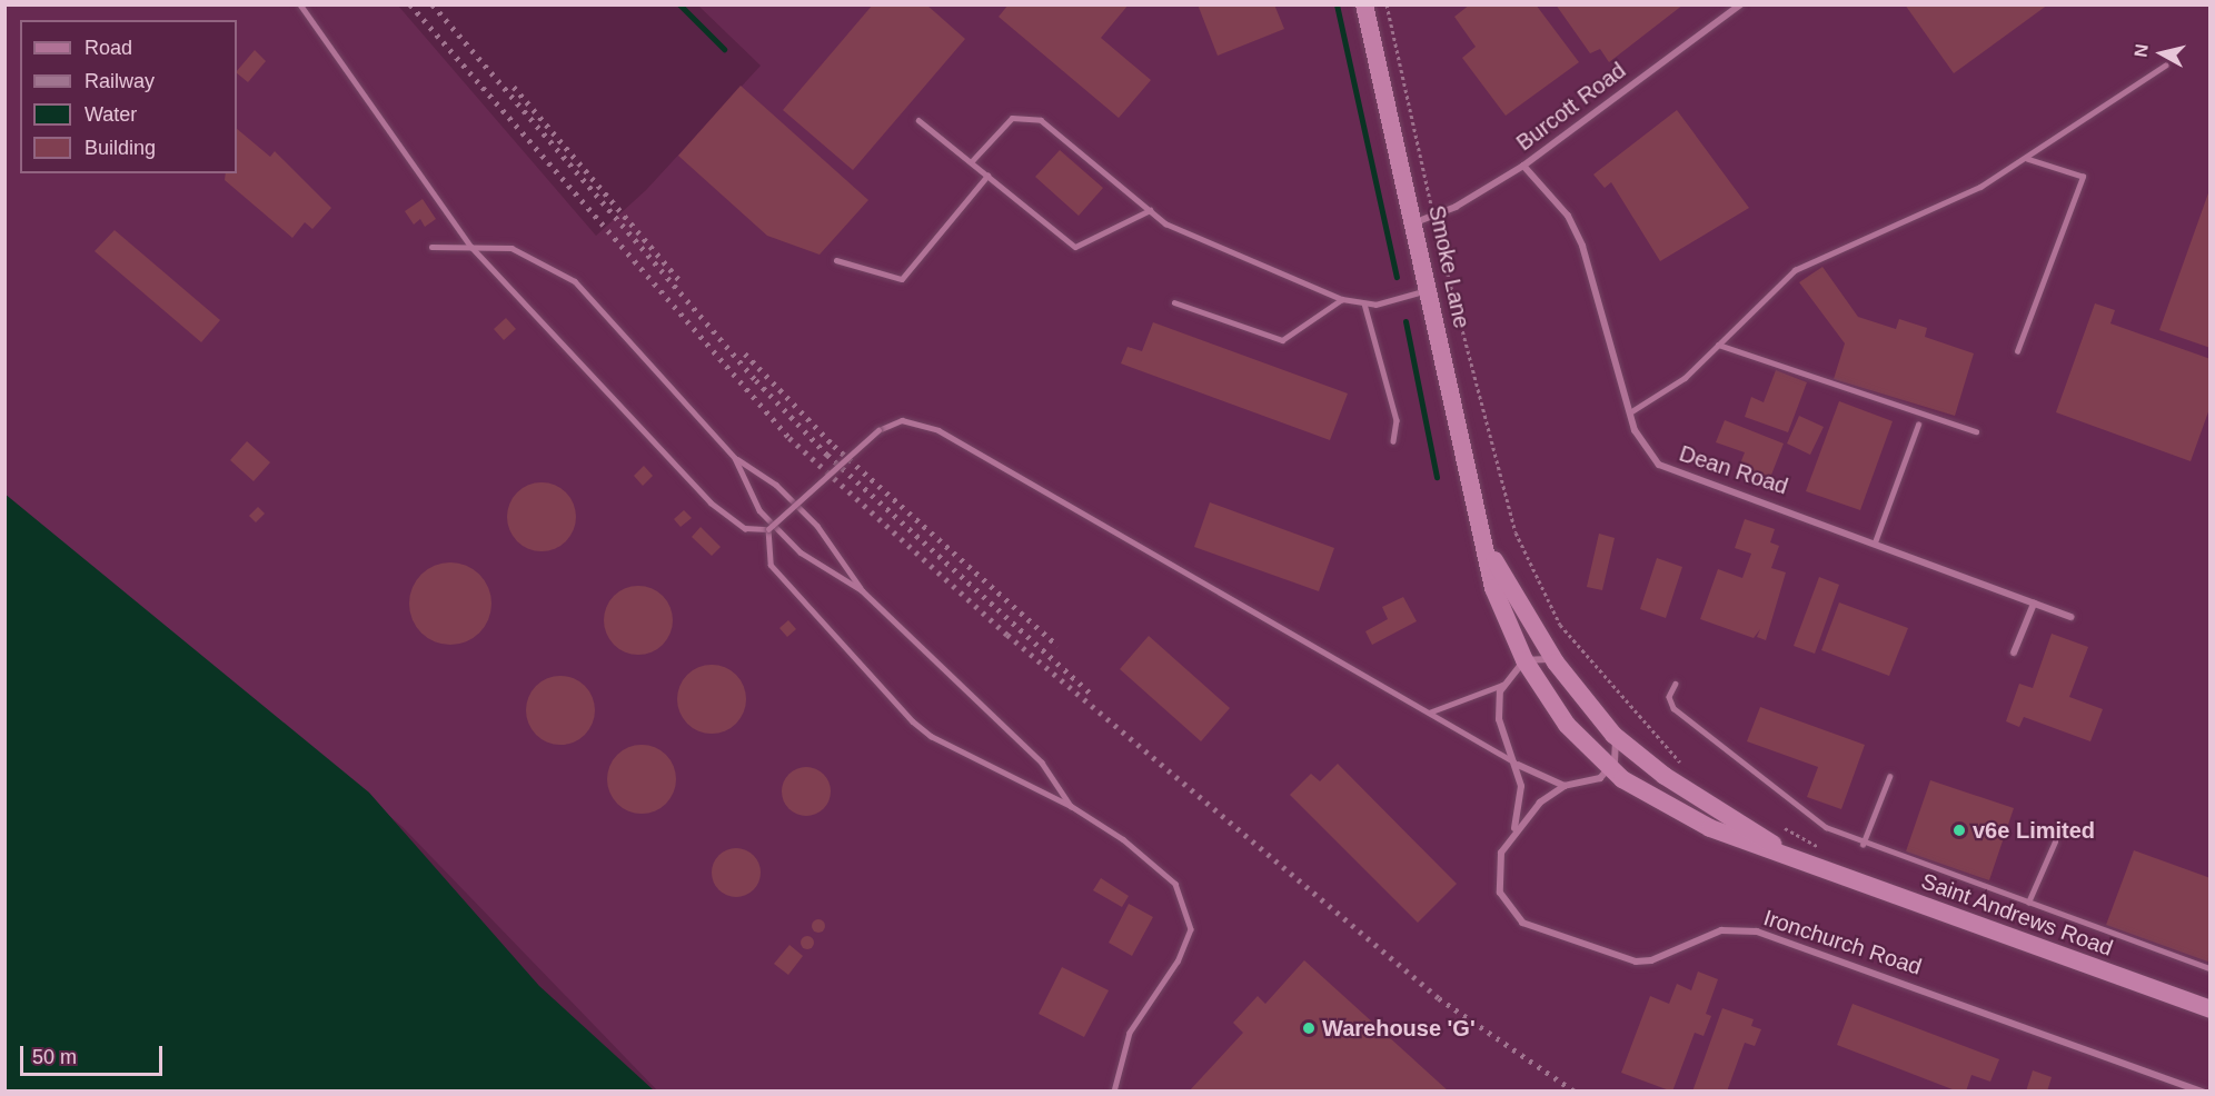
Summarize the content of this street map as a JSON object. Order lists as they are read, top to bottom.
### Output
{
  "streets": {
    "highway": ["Smoke Lane", "Saint Andrews Road"],
    "street": ["Burcott Road", "Dean Road", "Ironchurch Road"]
  },
  "crossings": [
    ["Burcott Road", "Smoke Lane"],
    ["Burcott Road", "Dean Road"],
    ["Smoke Lane", "Saint Andrews Road"],
    ["Saint Andrews Road", "Ironchurch Road"]
  ],
  "places": ["v6e Limited", "Warehouse 'G'"],
  "legend": [
    "Road",
    "Railway",
    "Water",
    "Building"
  ],
  "scale_bar": "50 m",
  "north": "left"
}
